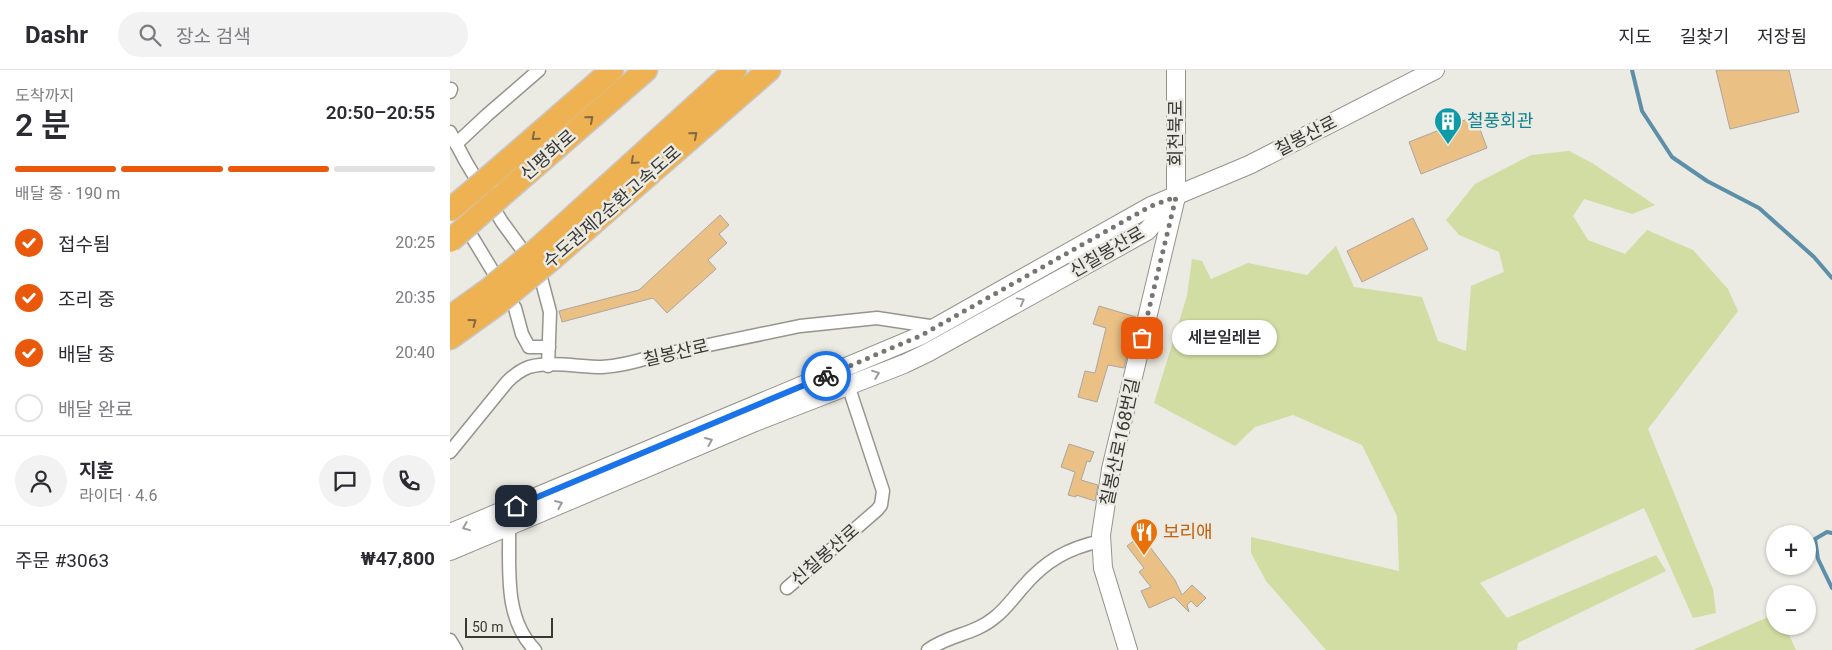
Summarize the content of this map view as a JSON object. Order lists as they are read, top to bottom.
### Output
{
  "streets": {
    "highway": ["신평화로", "수도권제2순환고속도로"],
    "street": [
      "회천북로",
      "칠봉산로",
      "신칠봉산로",
      "칠봉산로168번길"
    ]
  },
  "crossings": [
    ["회천북로", "칠봉산로"],
    ["회천북로", "신칠봉산로"],
    ["회천북로", "칠봉산로168번길"],
    ["칠봉산로", "신칠봉산로"],
    ["칠봉산로", "칠봉산로168번길"],
    ["신칠봉산로", "칠봉산로168번길"]
  ],
  "places": {
    "building": ["철풍회관"],
    "other": ["세븐일레븐"],
    "restaurant": ["보리애"]
  },
  "scale_bar": "50 m",
  "page": {
    "header": "Dashr",
    "search": "장소 검색",
    "nav": ["지도", "길찾기", "저장됨"],
    "heading": ["2 분", "도착까지", "20:50–20:55"],
    "panel": [
      "지훈",
      "라이더 · 4.6",
      "주문 #3063",
      "₩47,800"
    ],
    "bar": "배달 중 · 190 m",
    "list": [
      ["접수됨", "20:25"],
      ["조리 중", "20:35"],
      ["배달 중", "20:40"],
      "배달 완료"
    ],
    "bubble": "세븐일레븐",
    "map_buttons": ["+", "−"],
    "scale": "50 m"
  }
}
